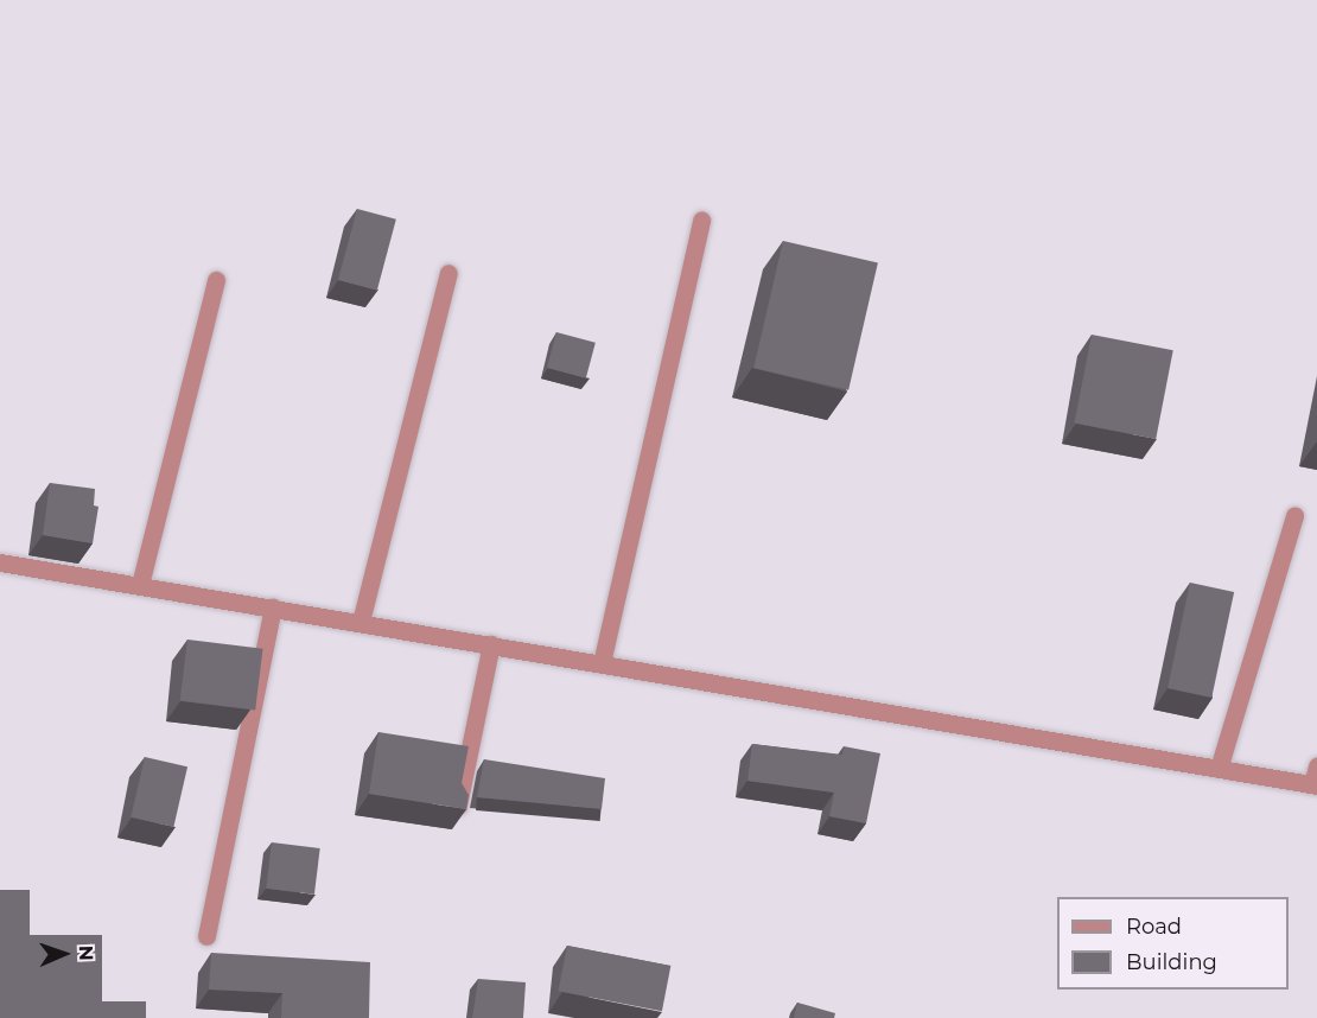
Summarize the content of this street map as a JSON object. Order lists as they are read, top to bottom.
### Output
{
  "legend": ["Road", "Building"],
  "north": "right"
}
